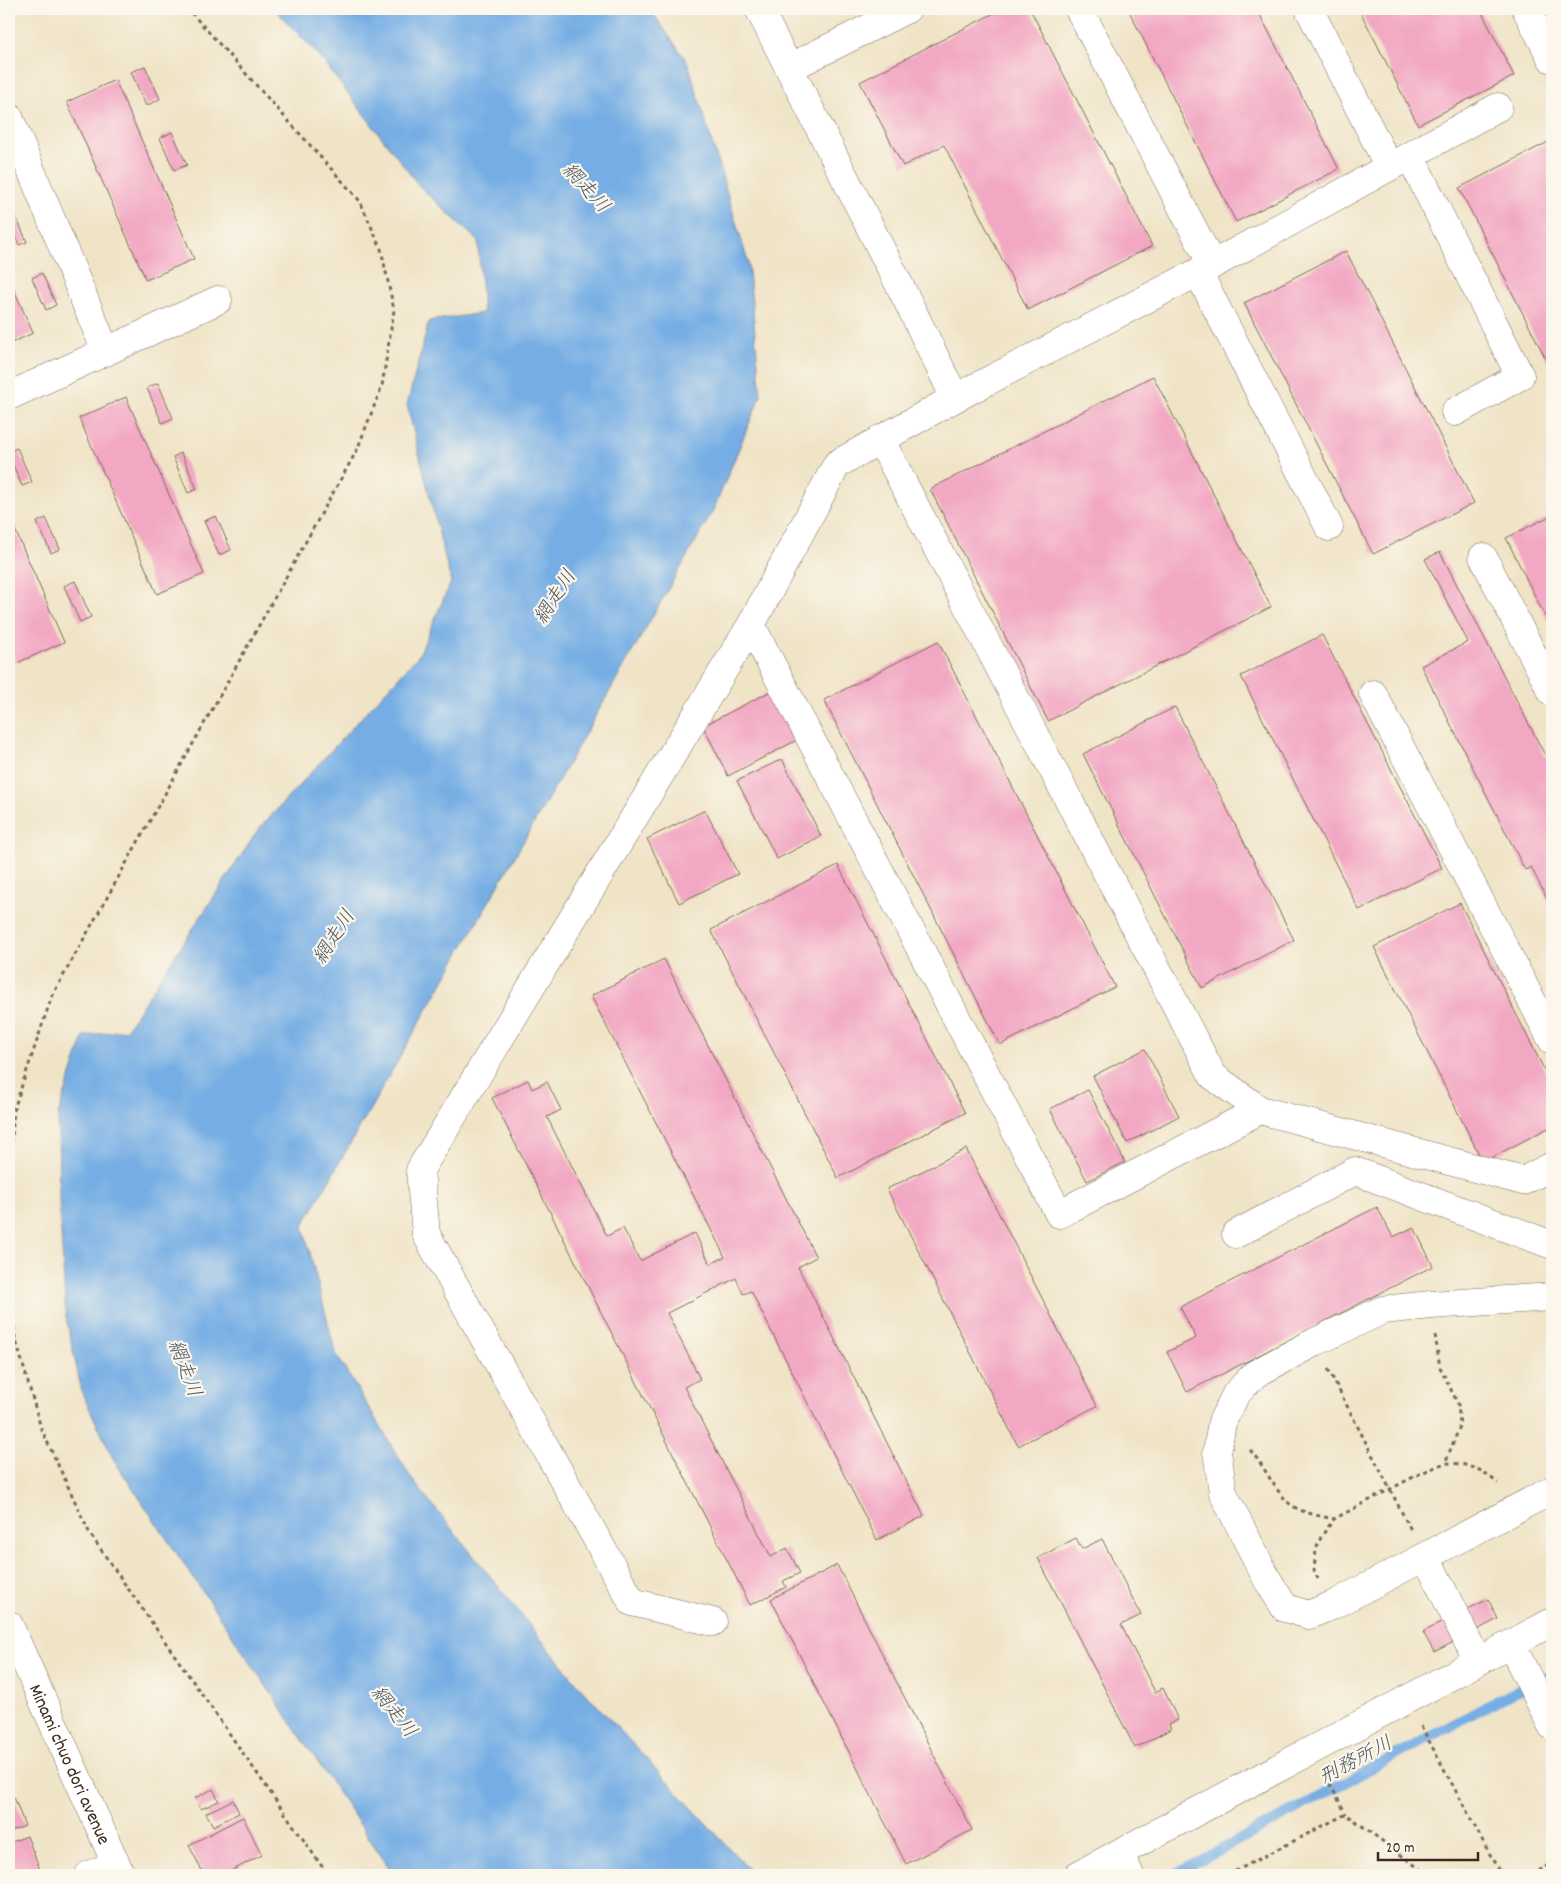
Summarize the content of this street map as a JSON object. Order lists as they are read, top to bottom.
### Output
{
  "streets": {
    "main road": ["Minami chuo dori avenue"]
  },
  "water": ["網走川", "刑務所川"],
  "scale_bar": "20 m"
}
